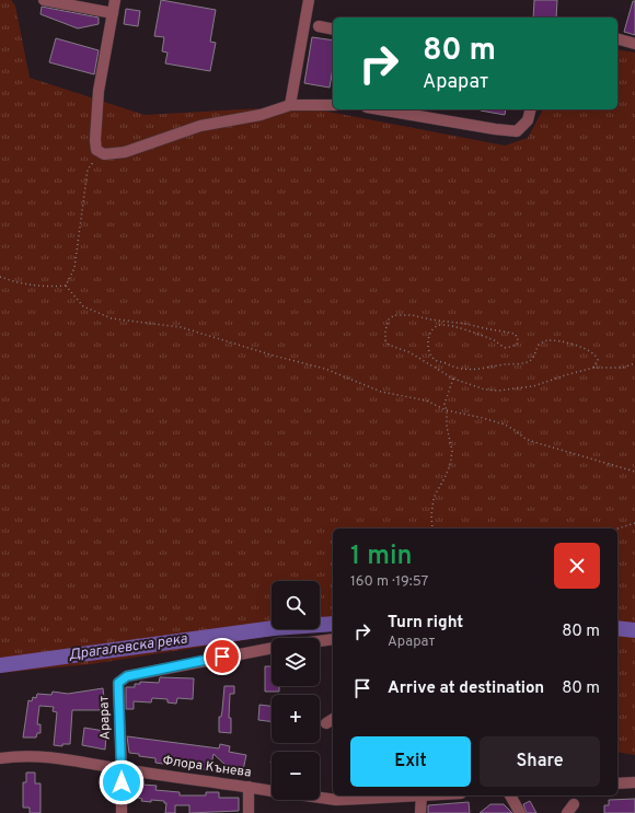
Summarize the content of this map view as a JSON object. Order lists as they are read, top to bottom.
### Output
{
  "streets": {
    "street": ["Арарат", "Флора Кънева"]
  },
  "crossings": [
    ["Арарат", "Флора Кънева"]
  ],
  "water": ["Драгалевска река"],
  "page": {
    "turn": ["80 m", "Арарат"],
    "heading": ["1 min", "160 m · 19:57"],
    "map_buttons": ["+", "−"],
    "list": [
      {
        "name": "Turn right",
        "note": "Арарат",
        "value": "80 m"
      },
      {
        "name": "Arrive at destination",
        "value": "80 m"
      }
    ],
    "buttons": ["Exit", "Share"]
  }
}
